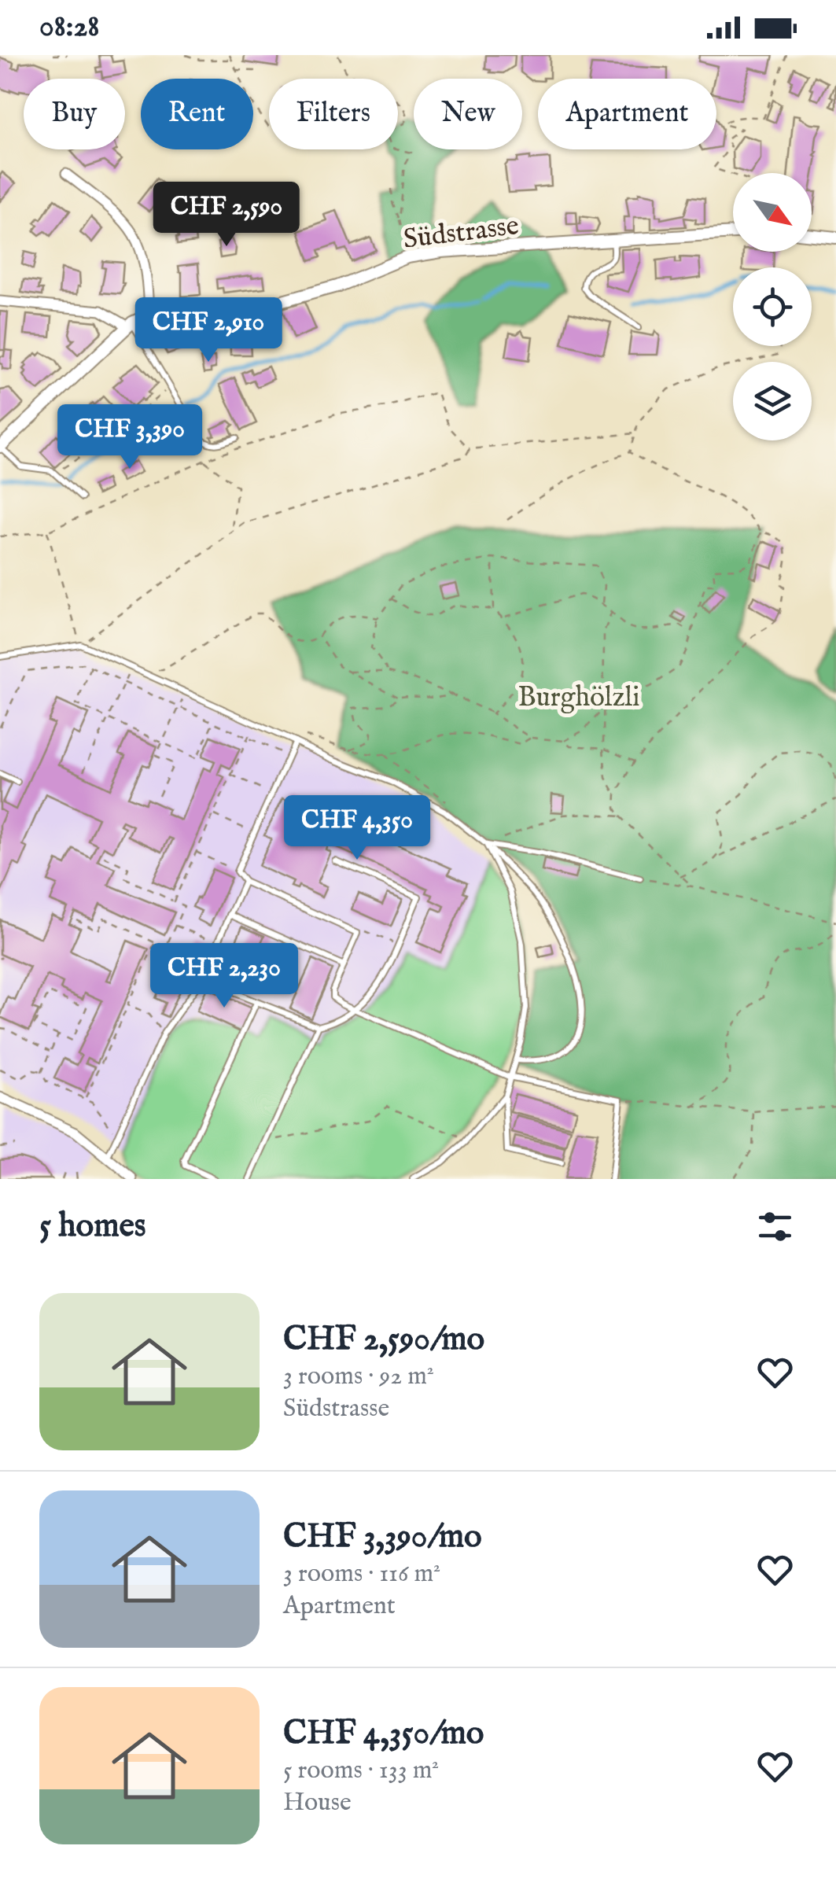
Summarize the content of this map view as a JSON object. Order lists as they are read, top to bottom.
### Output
{
  "streets": {
    "street": ["Südstrasse"]
  },
  "parks": ["Burghölzli"],
  "north": "bottom right",
  "page": {
    "status": "08:28",
    "chip": [
      "Buy",
      "Rent",
      "Filters",
      "New",
      "Apartment"
    ],
    "price": [
      "CHF 2,590",
      "CHF 2,910",
      "CHF 3,390",
      "CHF 4,350",
      "CHF 2,230"
    ],
    "heading": "5 homes",
    "list": [
      {
        "name": "CHF 2,590/mo",
        "note": "3 rooms · 92 m² · Südstrasse"
      },
      {
        "name": "CHF 3,390/mo",
        "note": "3 rooms · 116 m² · Apartment"
      },
      {
        "name": "CHF 4,350/mo",
        "note": "5 rooms · 133 m² · House"
      }
    ]
  }
}
